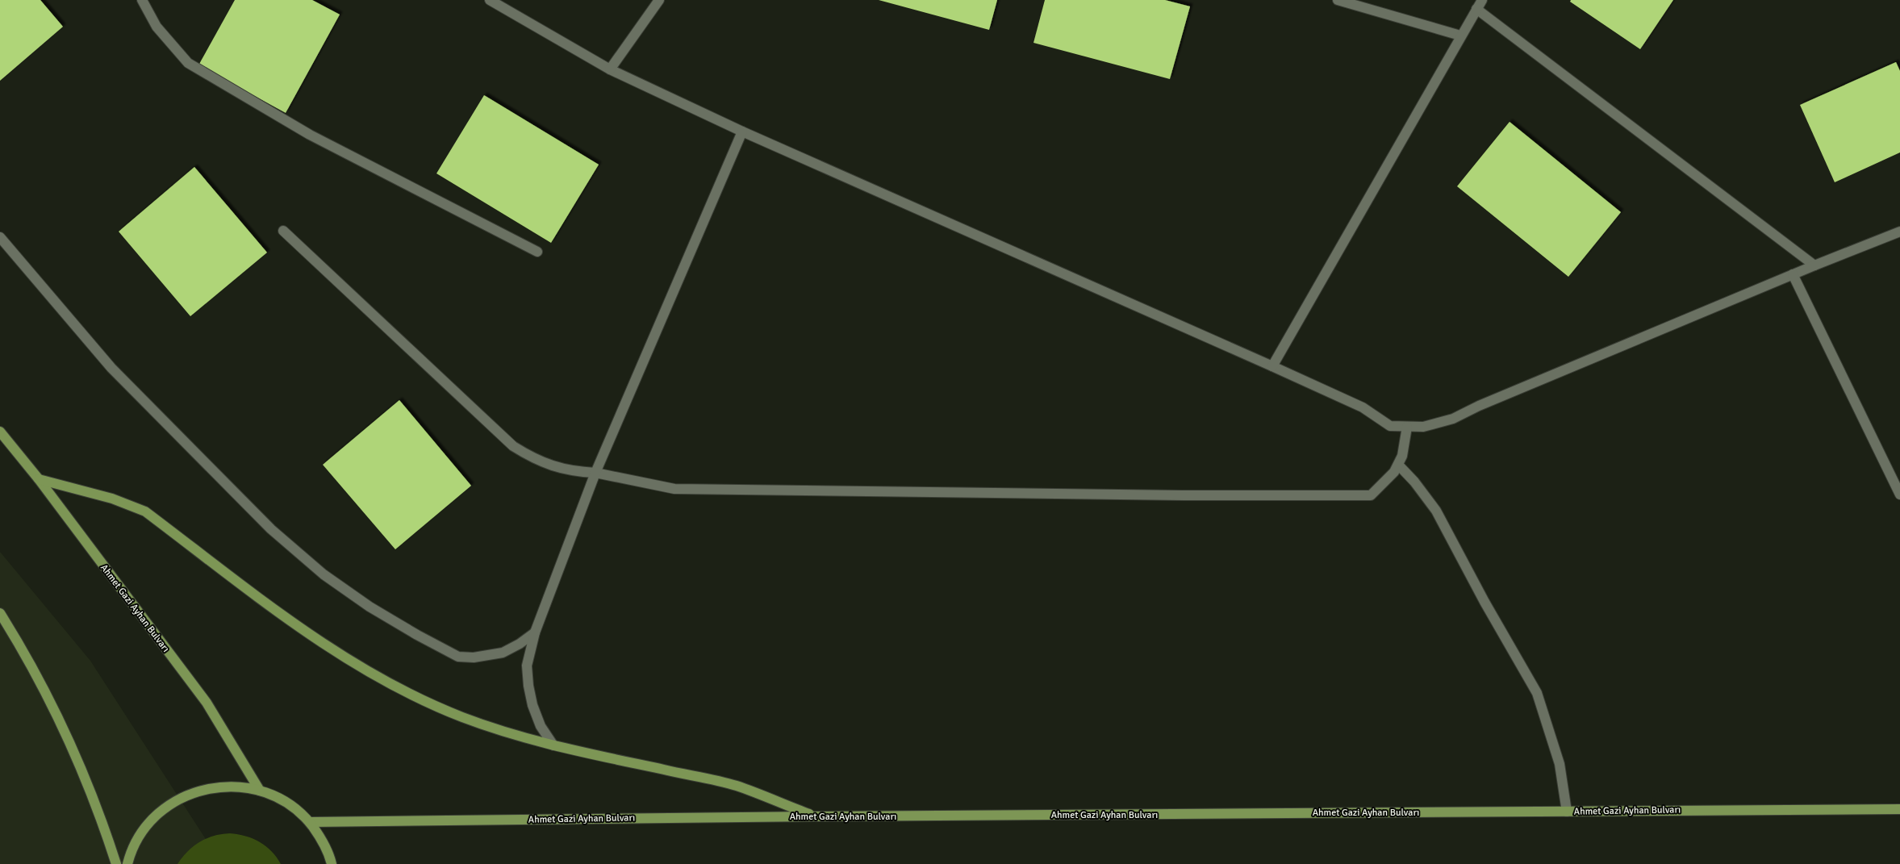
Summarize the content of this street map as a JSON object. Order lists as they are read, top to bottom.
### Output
{
  "streets": {
    "main road": ["Ahmet Gazi Ayhan Bulvarı"]
  }
}
